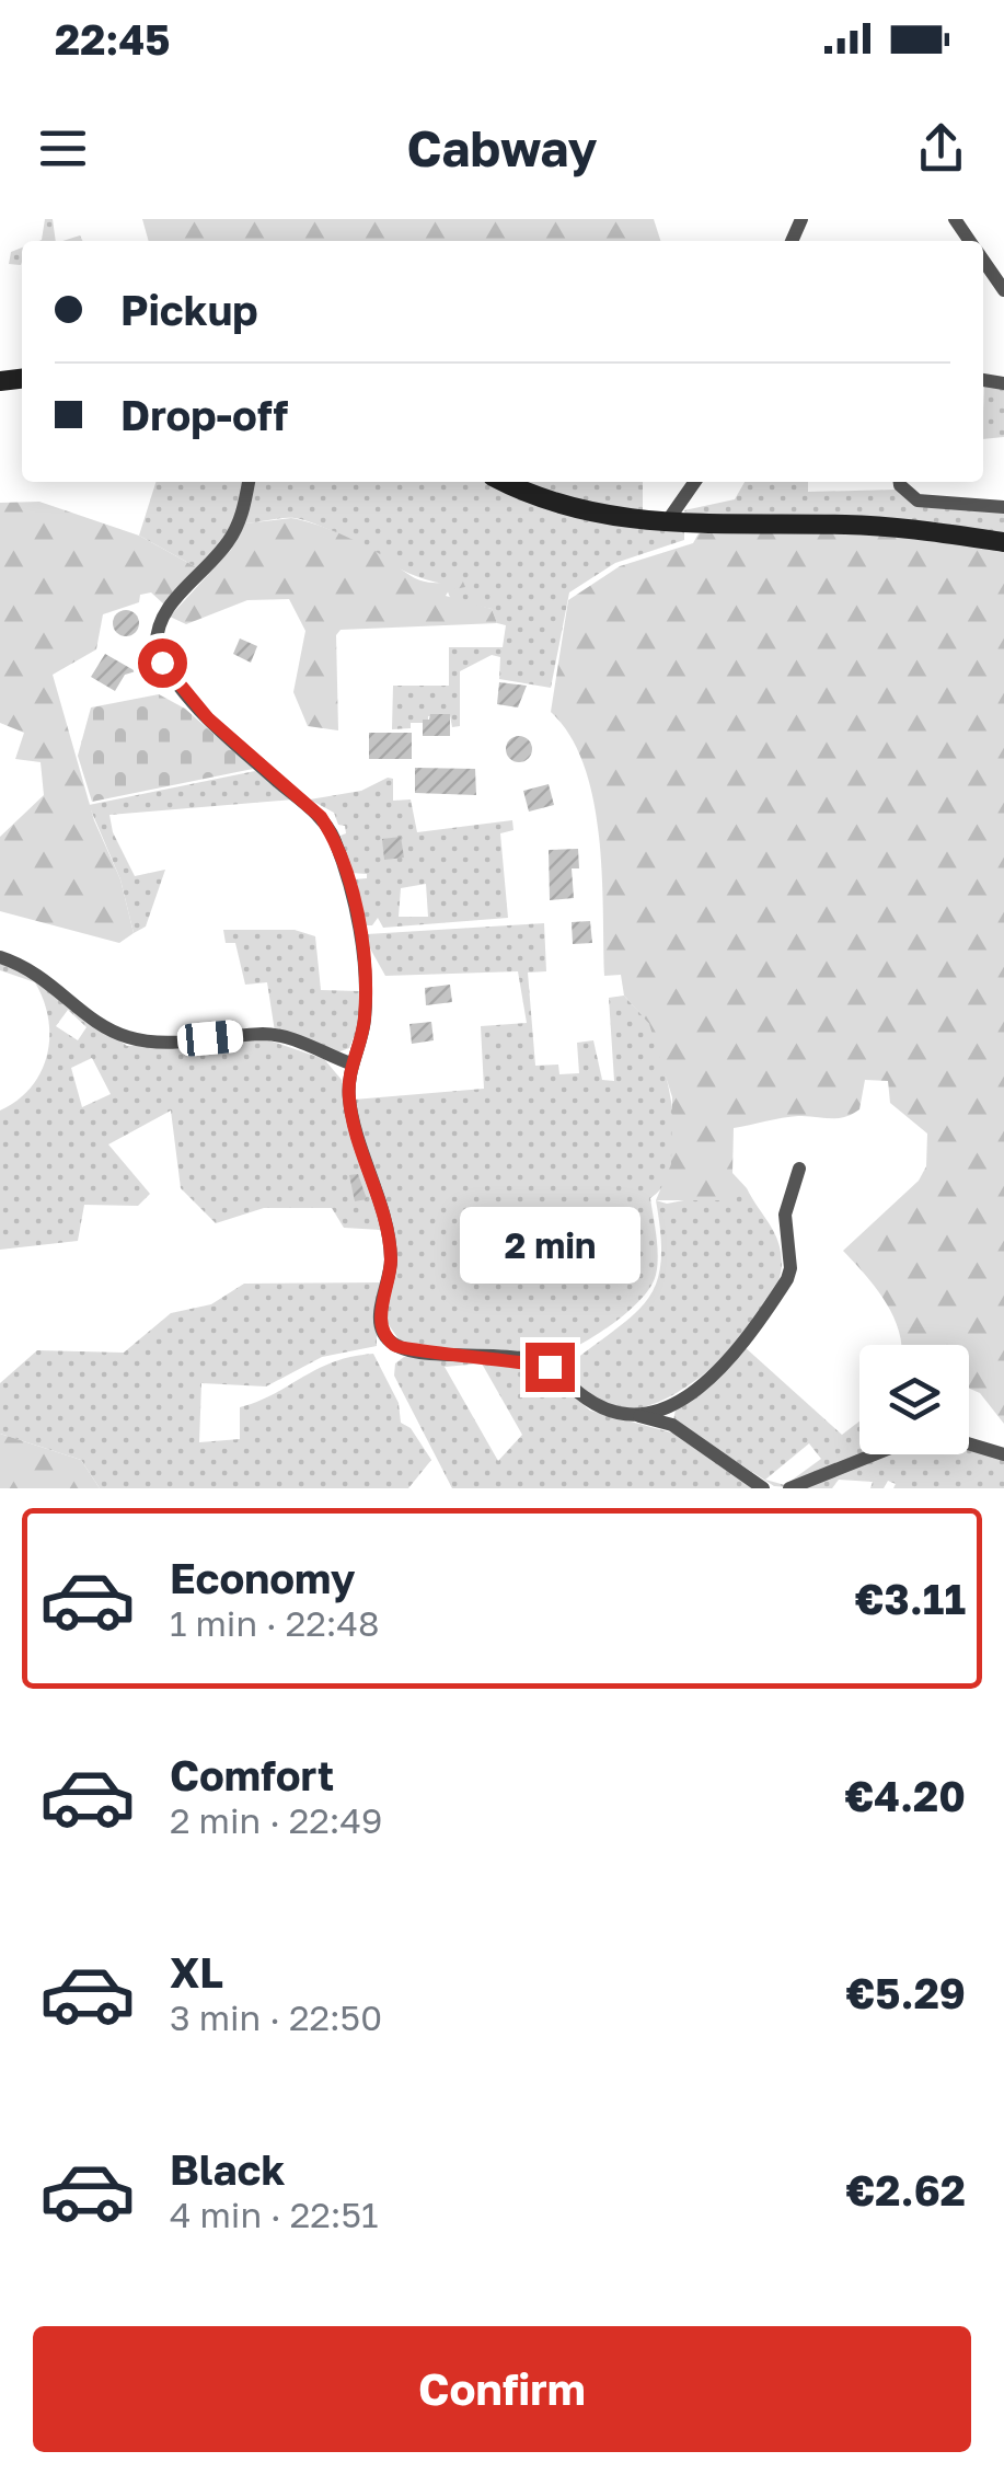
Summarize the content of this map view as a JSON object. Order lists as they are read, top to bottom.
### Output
{
  "page": {
    "status": "22:45",
    "header": "Cabway",
    "banner": ["Pickup", "Drop-off"],
    "bubble": "2 min",
    "list": [
      {
        "name": "Economy",
        "note": "1 min · 22:48",
        "value": "€3.11"
      },
      {
        "name": "Comfort",
        "note": "2 min · 22:49",
        "value": "€4.20"
      },
      {
        "name": "XL",
        "note": "3 min · 22:50",
        "value": "€5.29"
      },
      {
        "name": "Black",
        "note": "4 min · 22:51",
        "value": "€2.62"
      }
    ],
    "buttons": "Confirm"
  }
}
